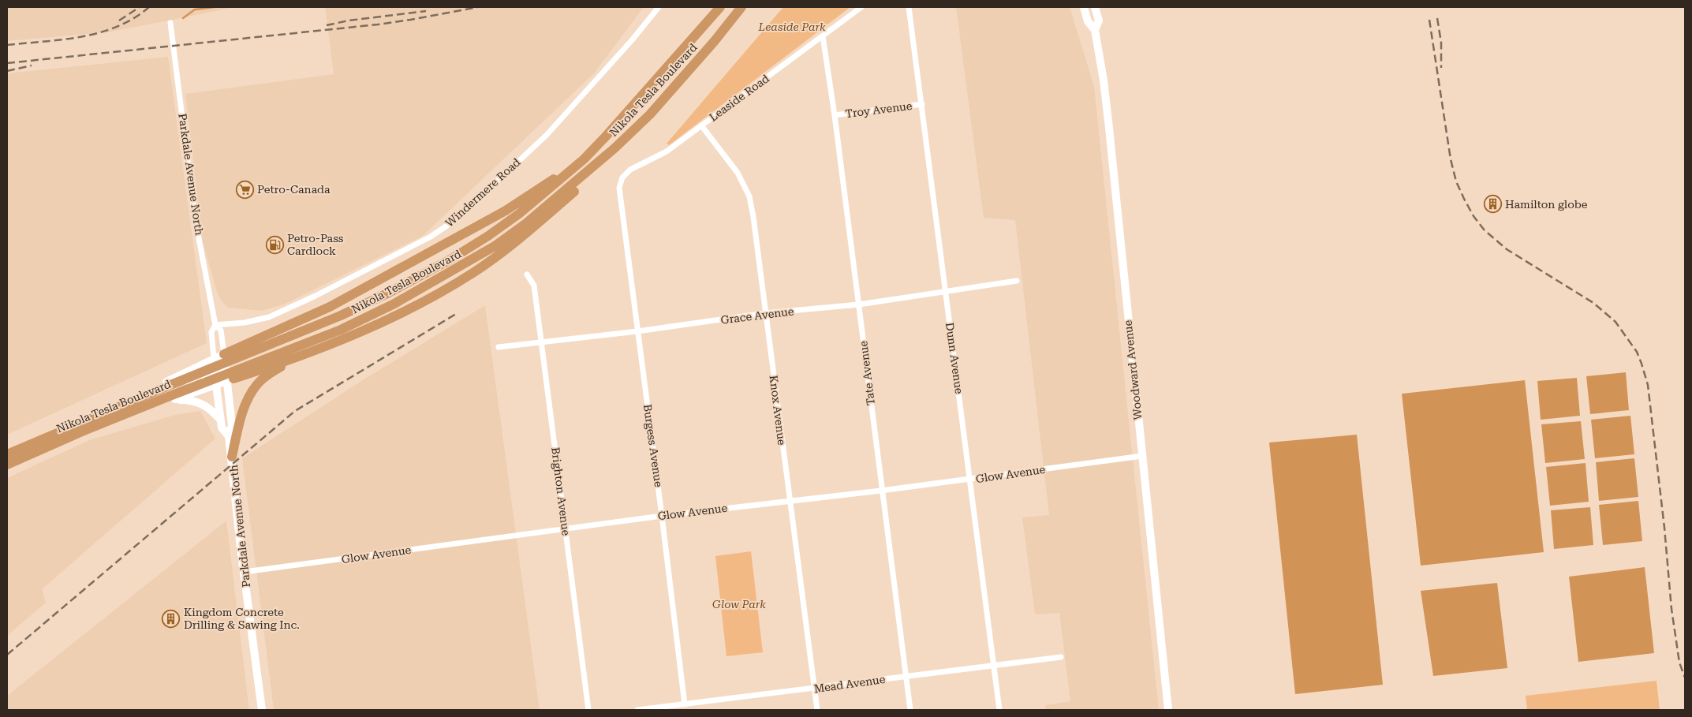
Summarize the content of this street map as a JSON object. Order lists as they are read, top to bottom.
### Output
{
  "streets": {
    "highway": ["Nikola Tesla Boulevard"],
    "main road": ["Parkdale Avenue North", "Woodward Avenue"],
    "street": [
      "Leaside Road",
      "Troy Avenue",
      "Windermere Road",
      "Grace Avenue",
      "Dunn Avenue",
      "Tate Avenue",
      "Knox Avenue",
      "Burgess Avenue",
      "Glow Avenue",
      "Brighton Avenue",
      "Mead Avenue"
    ]
  },
  "crossings": [
    ["Leaside Road", "Tate Avenue"],
    ["Leaside Road", "Knox Avenue"],
    ["Leaside Road", "Burgess Avenue"],
    ["Troy Avenue", "Dunn Avenue"],
    ["Troy Avenue", "Tate Avenue"],
    ["Parkdale Avenue North", "Windermere Road"],
    ["Parkdale Avenue North", "Glow Avenue"],
    ["Grace Avenue", "Dunn Avenue"],
    ["Grace Avenue", "Tate Avenue"],
    ["Grace Avenue", "Knox Avenue"],
    ["Grace Avenue", "Burgess Avenue"],
    ["Grace Avenue", "Brighton Avenue"],
    ["Dunn Avenue", "Glow Avenue"],
    ["Dunn Avenue", "Mead Avenue"],
    ["Woodward Avenue", "Glow Avenue"],
    ["Tate Avenue", "Glow Avenue"],
    ["Tate Avenue", "Mead Avenue"],
    ["Knox Avenue", "Glow Avenue"],
    ["Knox Avenue", "Mead Avenue"],
    ["Burgess Avenue", "Glow Avenue"],
    ["Burgess Avenue", "Mead Avenue"],
    ["Glow Avenue", "Brighton Avenue"]
  ],
  "parks": ["Leaside Park", "Glow Park"],
  "places": {
    "supermarket": ["Petro-Canada"],
    "building": ["Hamilton globe", "Kingdom Concrete Drilling & Sawing Inc."],
    "fuel station": ["Petro-Pass Cardlock"]
  }
}
